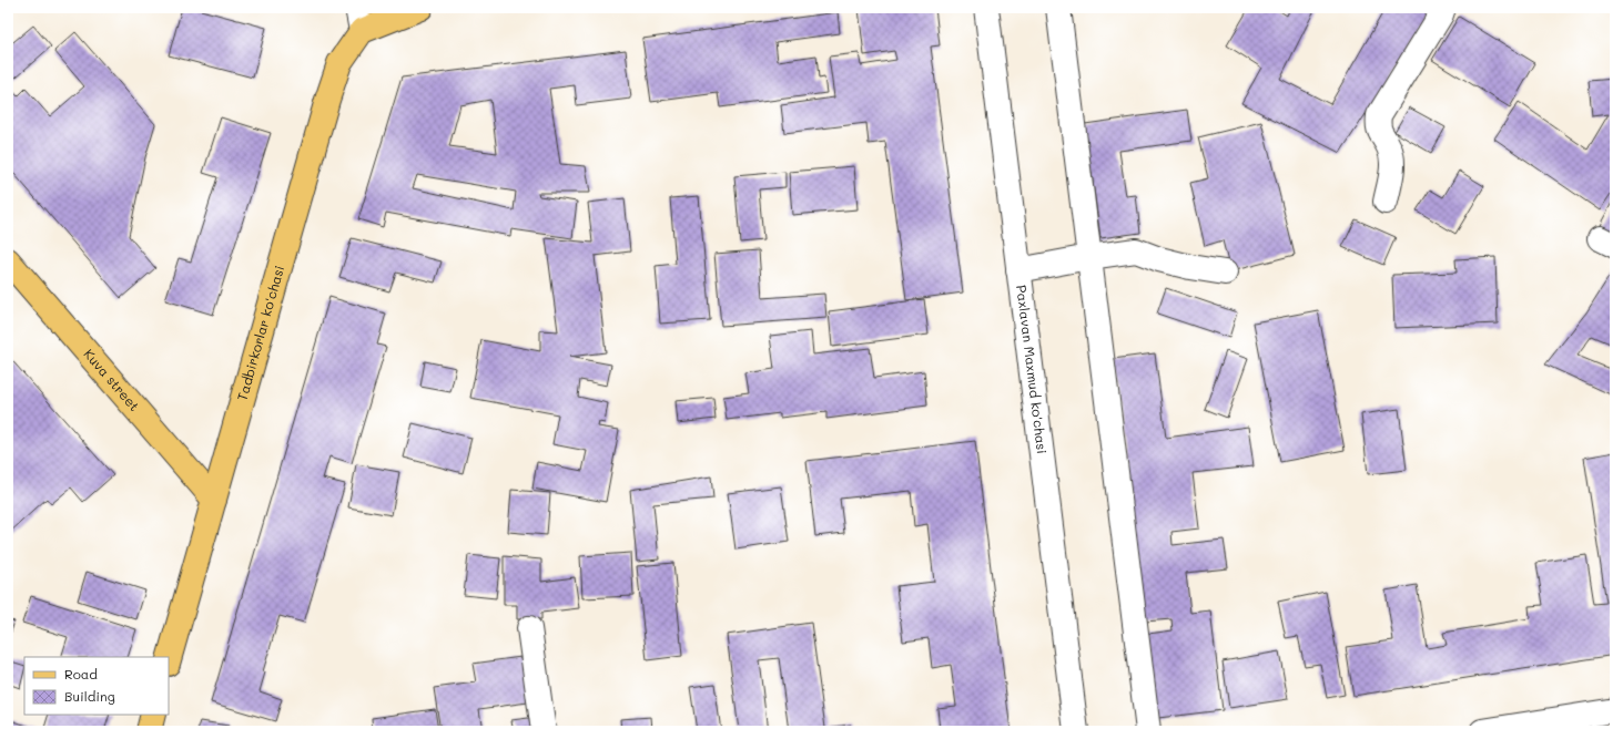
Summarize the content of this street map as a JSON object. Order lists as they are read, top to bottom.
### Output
{
  "streets": {
    "main road": ["Tadbirkorlar ko'chasi", "Kuva street"],
    "street": ["Paxlavan Maxmud ko'chasi"]
  },
  "crossings": [
    ["Tadbirkorlar ko'chasi", "Kuva street"]
  ],
  "legend": ["Road", "Building"]
}
